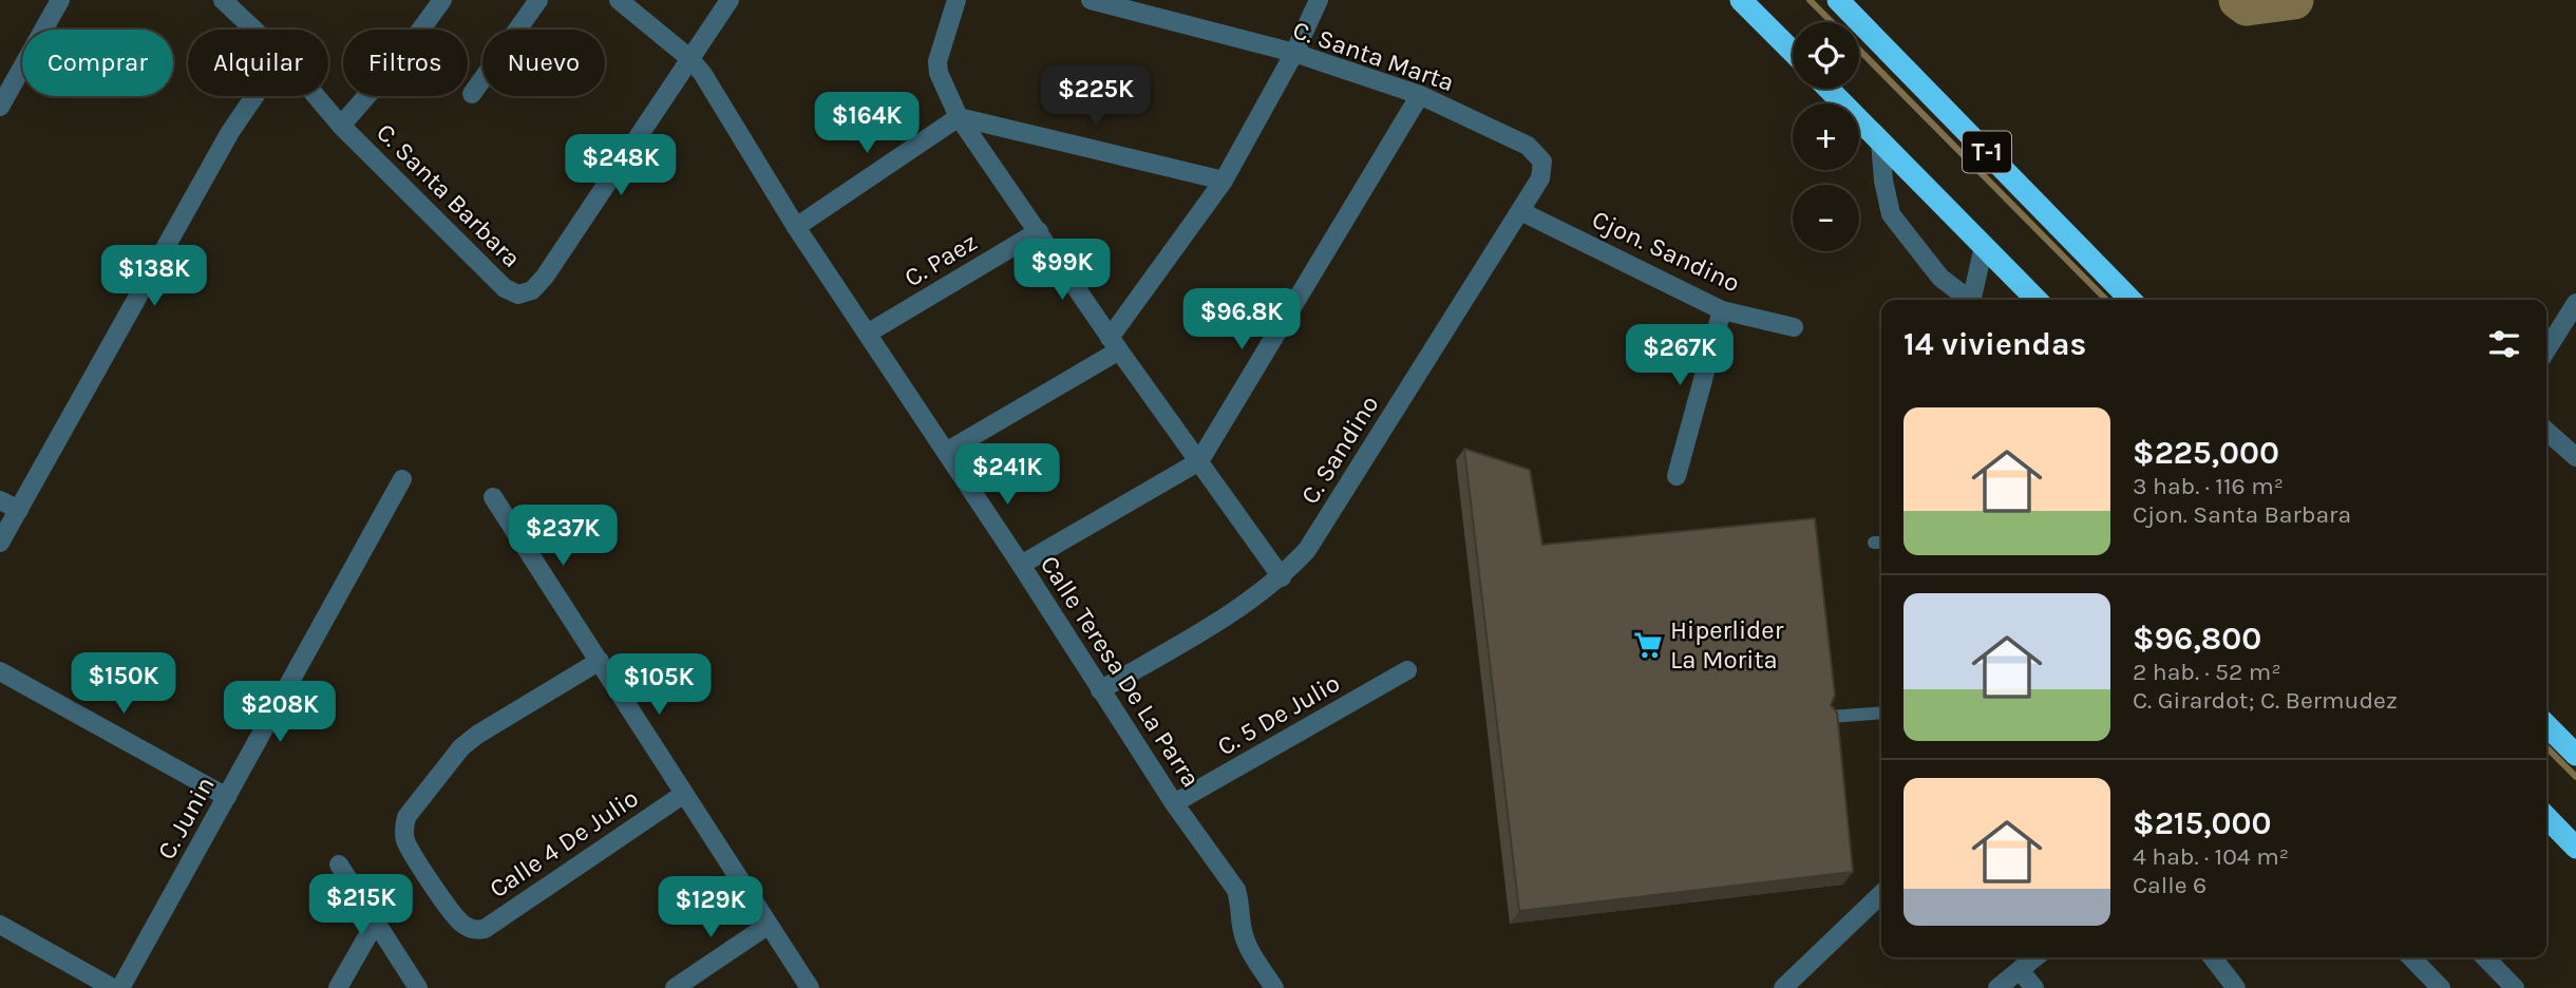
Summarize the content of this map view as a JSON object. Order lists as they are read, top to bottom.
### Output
{
  "streets": {
    "highway": ["T-1"],
    "street": [
      "C. Santa Marta",
      "C. Santa Barbara",
      "Cjon. Sandino",
      "C. Paez",
      "C. Sandino",
      "Calle Teresa De La Parra",
      "C. 5 De Julio",
      "C. Junin",
      "Calle 4 De Julio"
    ]
  },
  "crossings": [
    ["C. Santa Marta", "C. Sandino"],
    ["C. Santa Barbara", "Calle Teresa De La Parra"],
    ["Cjon. Sandino", "C. Sandino"],
    ["C. Paez", "Calle Teresa De La Parra"],
    ["C. Sandino", "Calle Teresa De La Parra"],
    ["Calle Teresa De La Parra", "C. 5 De Julio"]
  ],
  "places": {
    "supermarket": ["Hiperlider La Morita"]
  },
  "page": {
    "map_buttons": ["+", "−"],
    "chip": [
      "Comprar",
      "Alquilar",
      "Filtros",
      "Nuevo"
    ],
    "price": [
      "$225K",
      "$164K",
      "$248K",
      "$99K",
      "$138K",
      "$96.8K",
      "$267K",
      "$241K",
      "$237K",
      "$150K",
      "$105K",
      "$208K",
      "$215K",
      "$129K"
    ],
    "heading": "14 viviendas",
    "list": [
      {
        "name": "$225,000",
        "note": "3 hab. · 116 m² · Cjon. Santa Barbara"
      },
      {
        "name": "$96,800",
        "note": "2 hab. · 52 m² · C. Girardot; C. Bermudez"
      },
      {
        "name": "$215,000",
        "note": "4 hab. · 104 m² · Calle 6"
      }
    ]
  }
}
